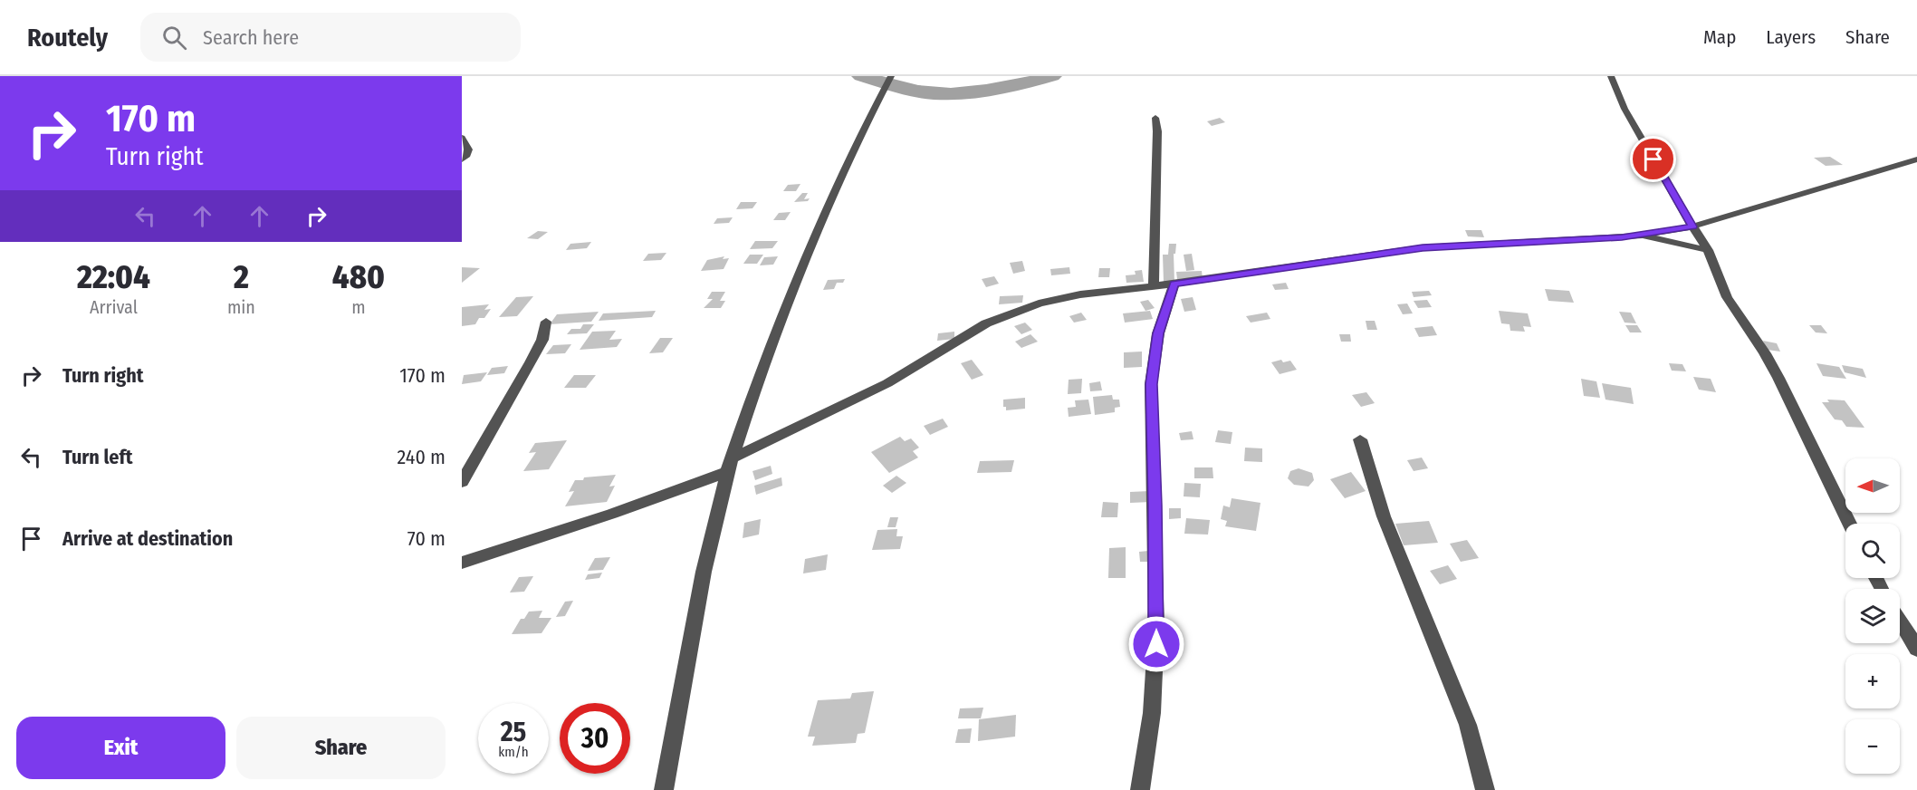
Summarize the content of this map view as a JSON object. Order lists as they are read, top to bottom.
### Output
{
  "north": "left",
  "page": {
    "header": "Routely",
    "search": "Search here",
    "nav": ["Map", "Layers", "Share"],
    "turn": ["170 m", "Turn right"],
    "eta": [
      "22:04",
      "Arrival",
      "2",
      "min",
      "480",
      "m"
    ],
    "list": [
      {
        "name": "Turn right",
        "value": "170 m"
      },
      {
        "name": "Turn left",
        "value": "240 m"
      },
      {
        "name": "Arrive at destination",
        "value": "70 m"
      }
    ],
    "map_buttons": ["+", "−"],
    "speed": "25 km/h",
    "limit": "30",
    "buttons": ["Exit", "Share"]
  }
}
